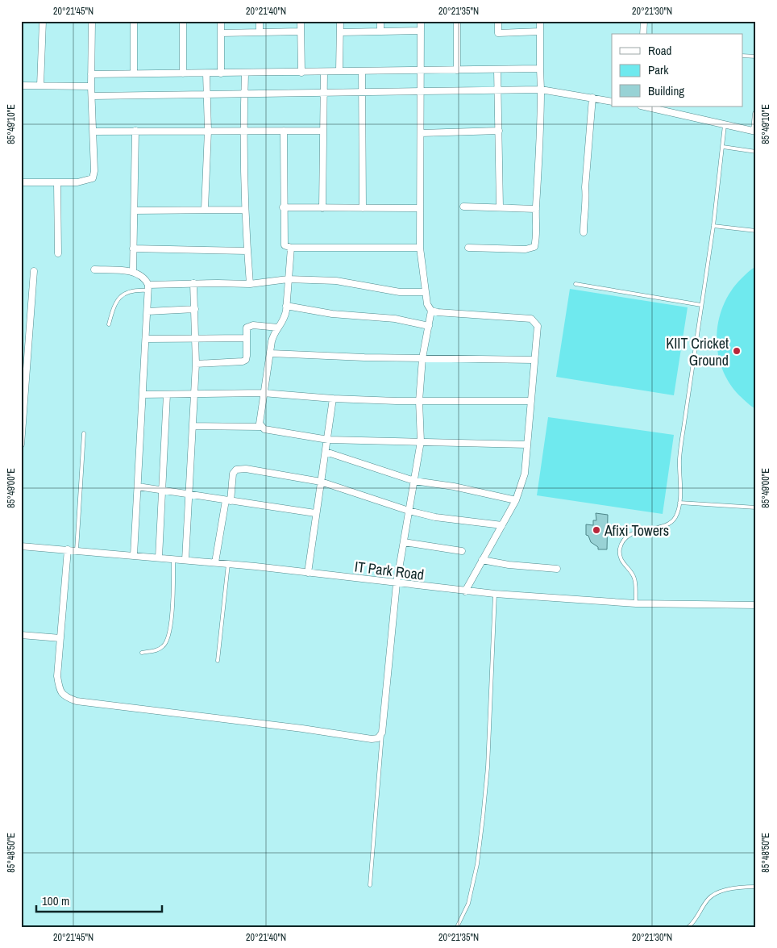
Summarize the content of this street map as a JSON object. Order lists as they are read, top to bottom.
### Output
{
  "streets": {
    "street": ["IT Park Road"]
  },
  "places": ["KIIT Cricket Ground", "Afixi Towers"],
  "legend": ["Road", "Park", "Building"],
  "scale_bar": "100 m",
  "coordinates": [
    "20°21'45\"N",
    "20°21'40\"N",
    "20°21'35\"N",
    "20°21'30\"N",
    "85°49'10\"E",
    "85°49'00\"E",
    "85°48'50\"E"
  ]
}
